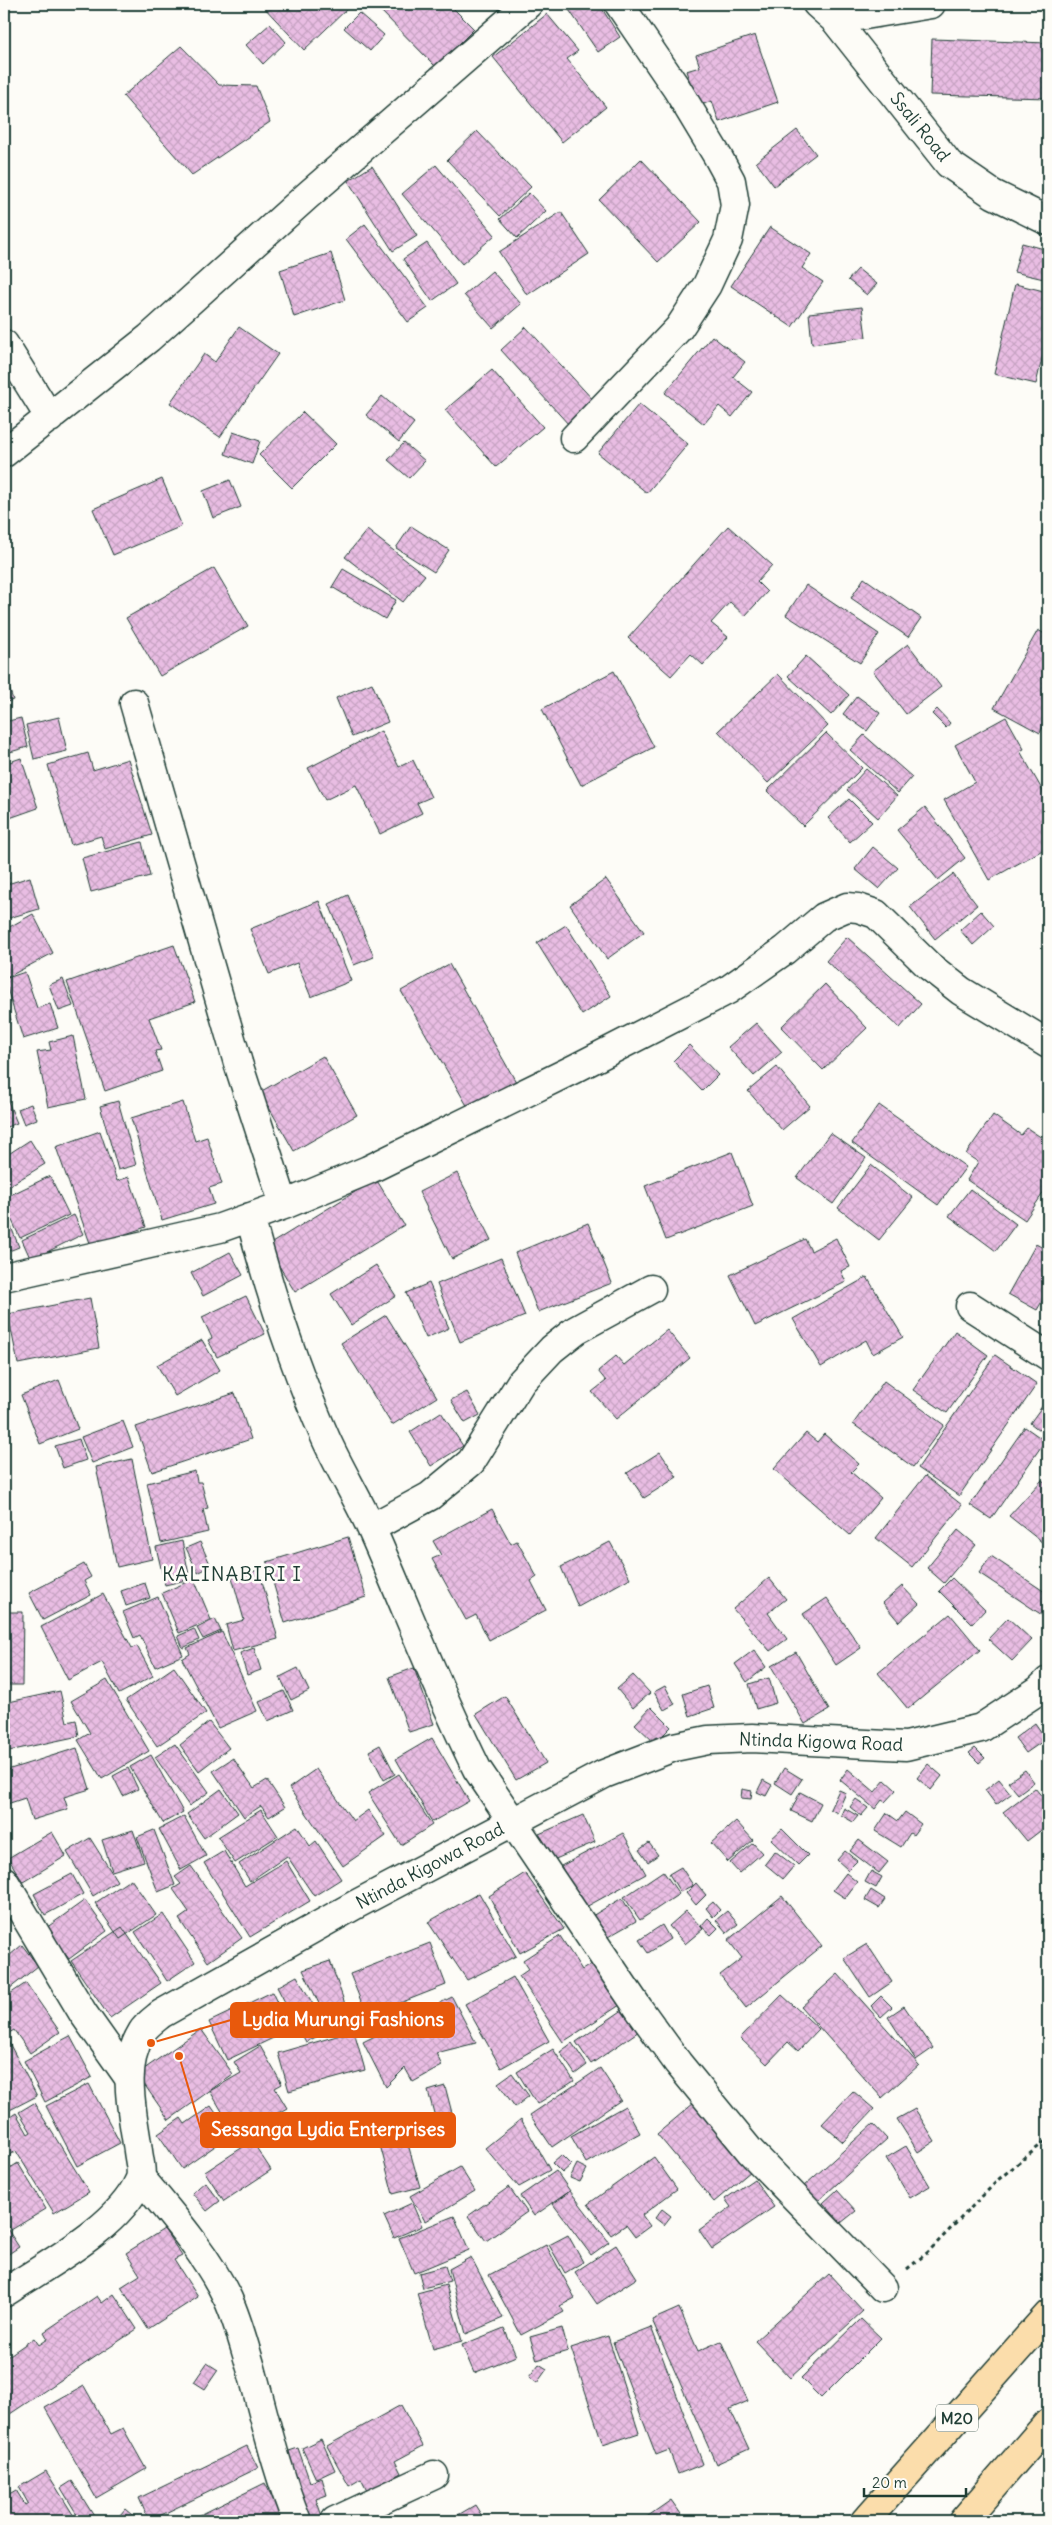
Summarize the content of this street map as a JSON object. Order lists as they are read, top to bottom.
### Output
{
  "streets": {
    "highway": ["M20"],
    "street": ["Ssali Road", "Ntinda Kigowa Road"]
  },
  "districts": ["KALINABIRI I"],
  "places": ["Lydia Murungi Fashions", "Sessanga Lydia Enterprises"],
  "scale_bar": "20 m"
}
